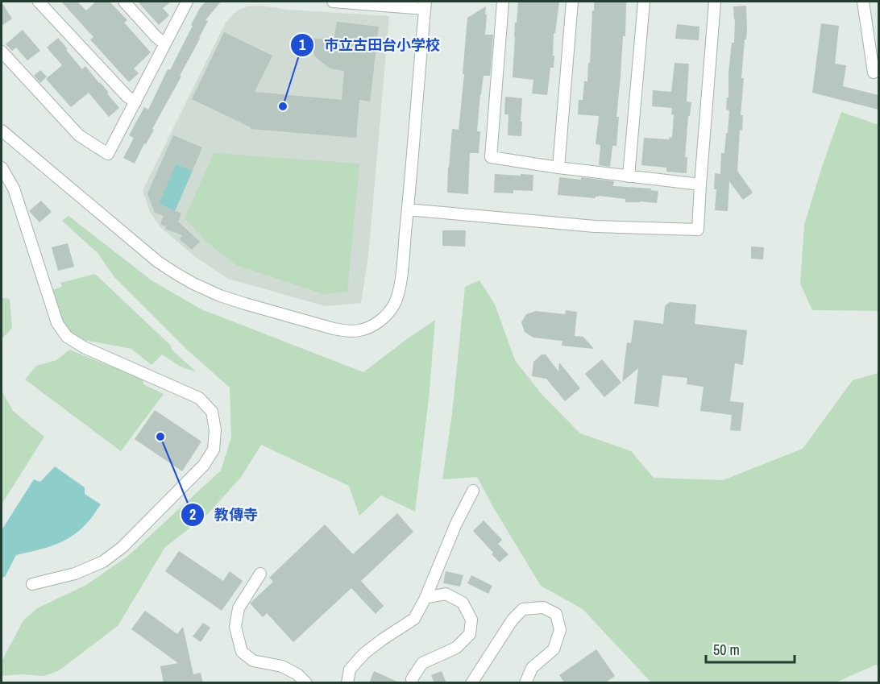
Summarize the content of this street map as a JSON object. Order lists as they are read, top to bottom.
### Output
{
  "places": ["市立古田台小学校", "教傳寺"],
  "scale_bar": "50 m"
}
